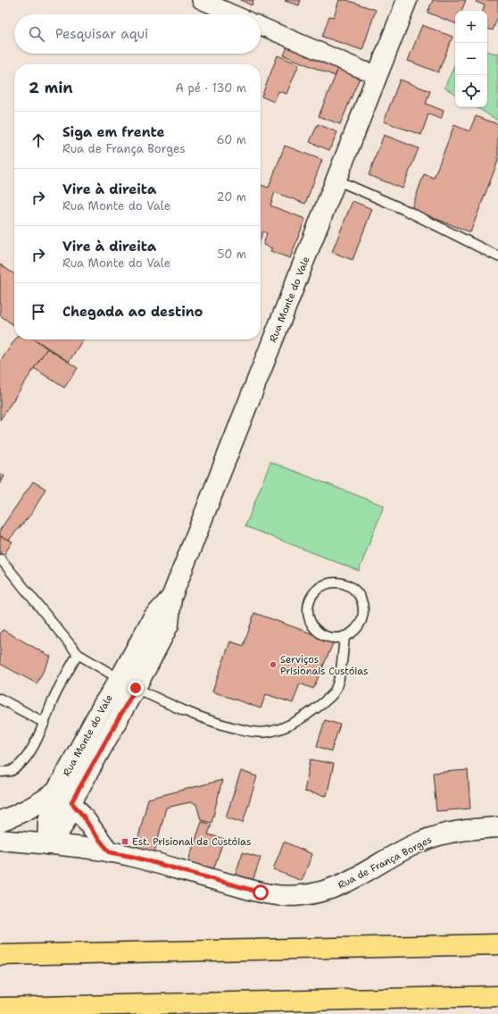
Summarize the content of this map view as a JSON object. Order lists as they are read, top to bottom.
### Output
{
  "streets": {
    "street": ["Rua Monte do Vale", "Rua de França Borges"]
  },
  "crossings": [
    ["Rua Monte do Vale", "Rua de França Borges"]
  ],
  "places": {
    "other": ["Serviços Prisionais Custóias"],
    "transit": ["Est. Prisional de Custóias"]
  },
  "page": {
    "map_buttons": ["+", "−"],
    "search": "Pesquisar aqui",
    "heading": ["2 min", "A pé · 130 m"],
    "list": [
      ["Siga em frente", "Rua de França Borges", "60 m"],
      ["Vire à direita", "Rua Monte do Vale", "20 m"],
      ["Vire à direita", "Rua Monte do Vale", "50 m"],
      "Chegada ao destino"
    ]
  }
}
